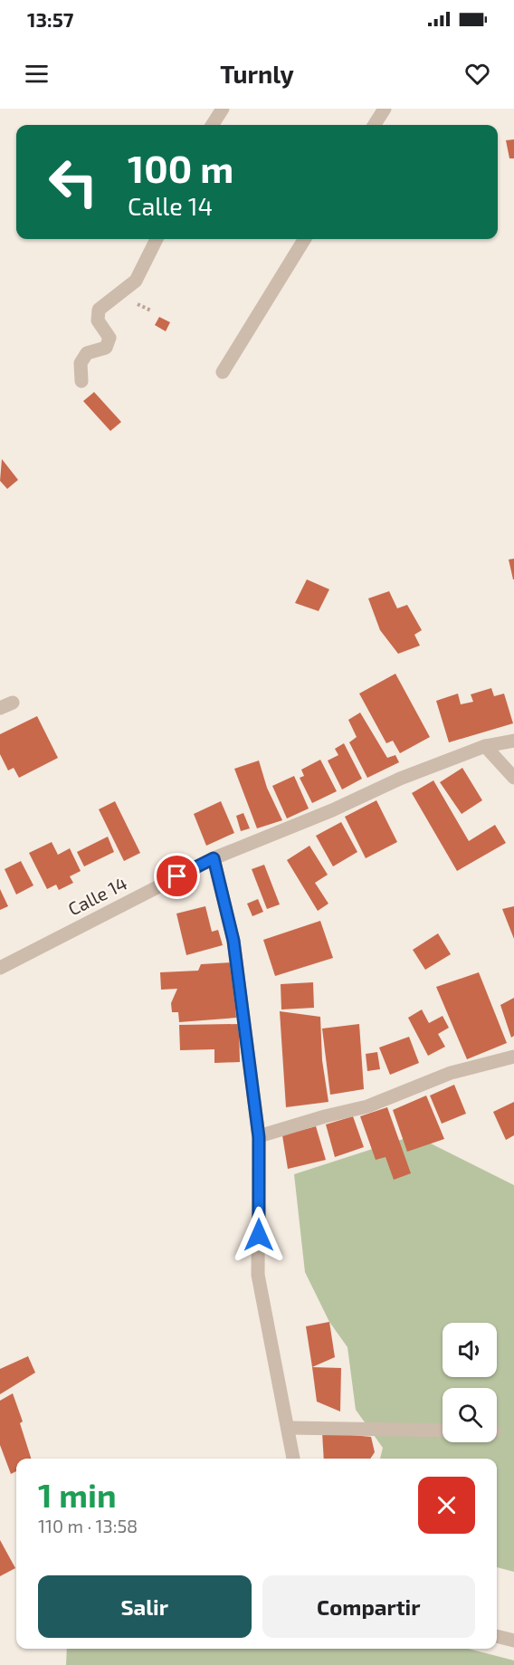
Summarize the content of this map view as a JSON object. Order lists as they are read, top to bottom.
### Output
{
  "streets": {
    "street": ["Calle 14"]
  },
  "page": {
    "status": "13:57",
    "header": "Turnly",
    "turn": ["100 m", "Calle 14"],
    "heading": ["1 min", "110 m · 13:58"],
    "buttons": ["Salir", "Compartir"]
  }
}
